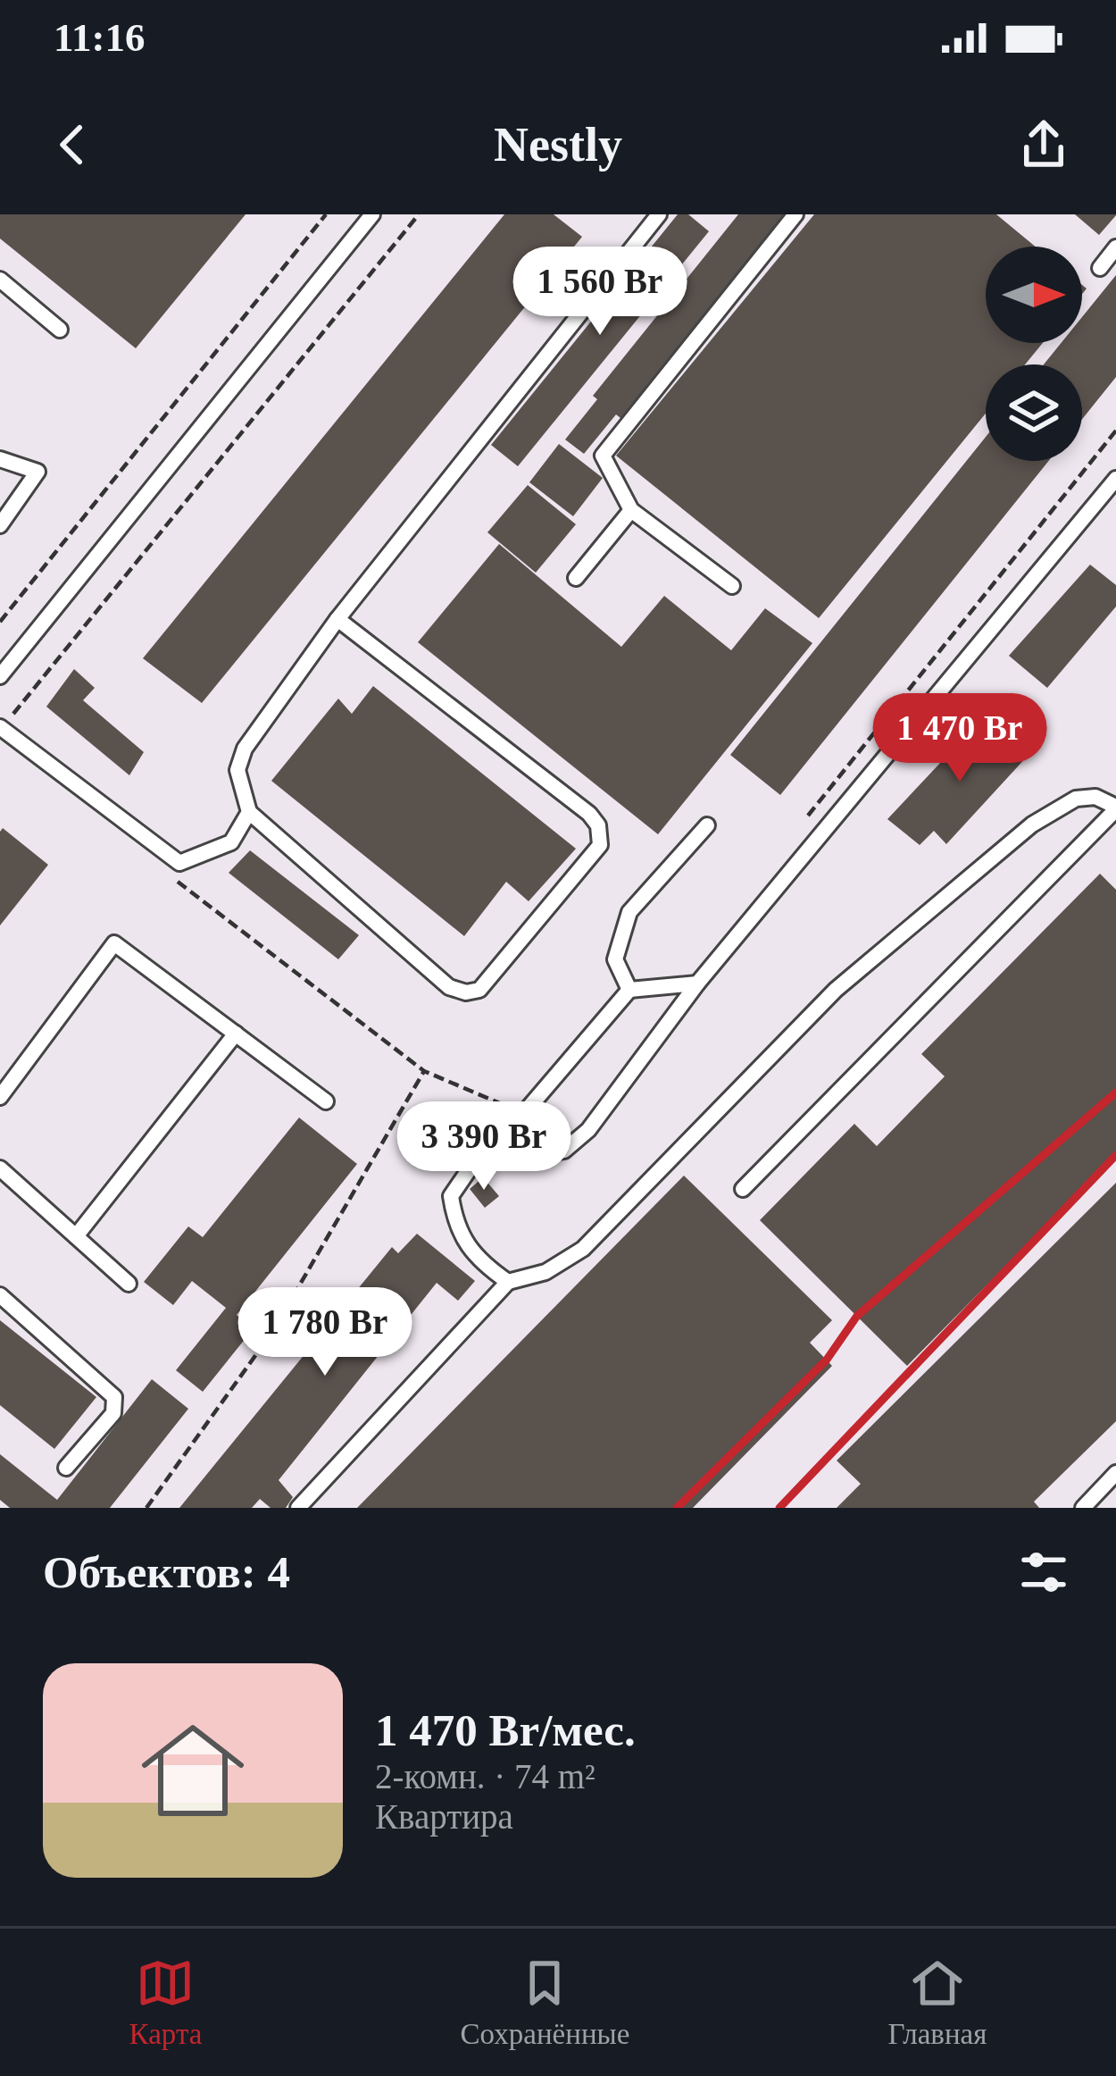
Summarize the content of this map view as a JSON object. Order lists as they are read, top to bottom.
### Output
{
  "north": "right",
  "page": {
    "status": "11:16",
    "header": "Nestly",
    "price": [
      "1 560 Br",
      "1 470 Br",
      "3 390 Br",
      "1 780 Br"
    ],
    "heading": "Объектов: 4",
    "list": [
      {
        "name": "1 470 Br/мес.",
        "note": "2-комн. · 74 m² · Квартира"
      }
    ],
    "tabs": ["Карта", "Сохранённые", "Главная"]
  }
}
